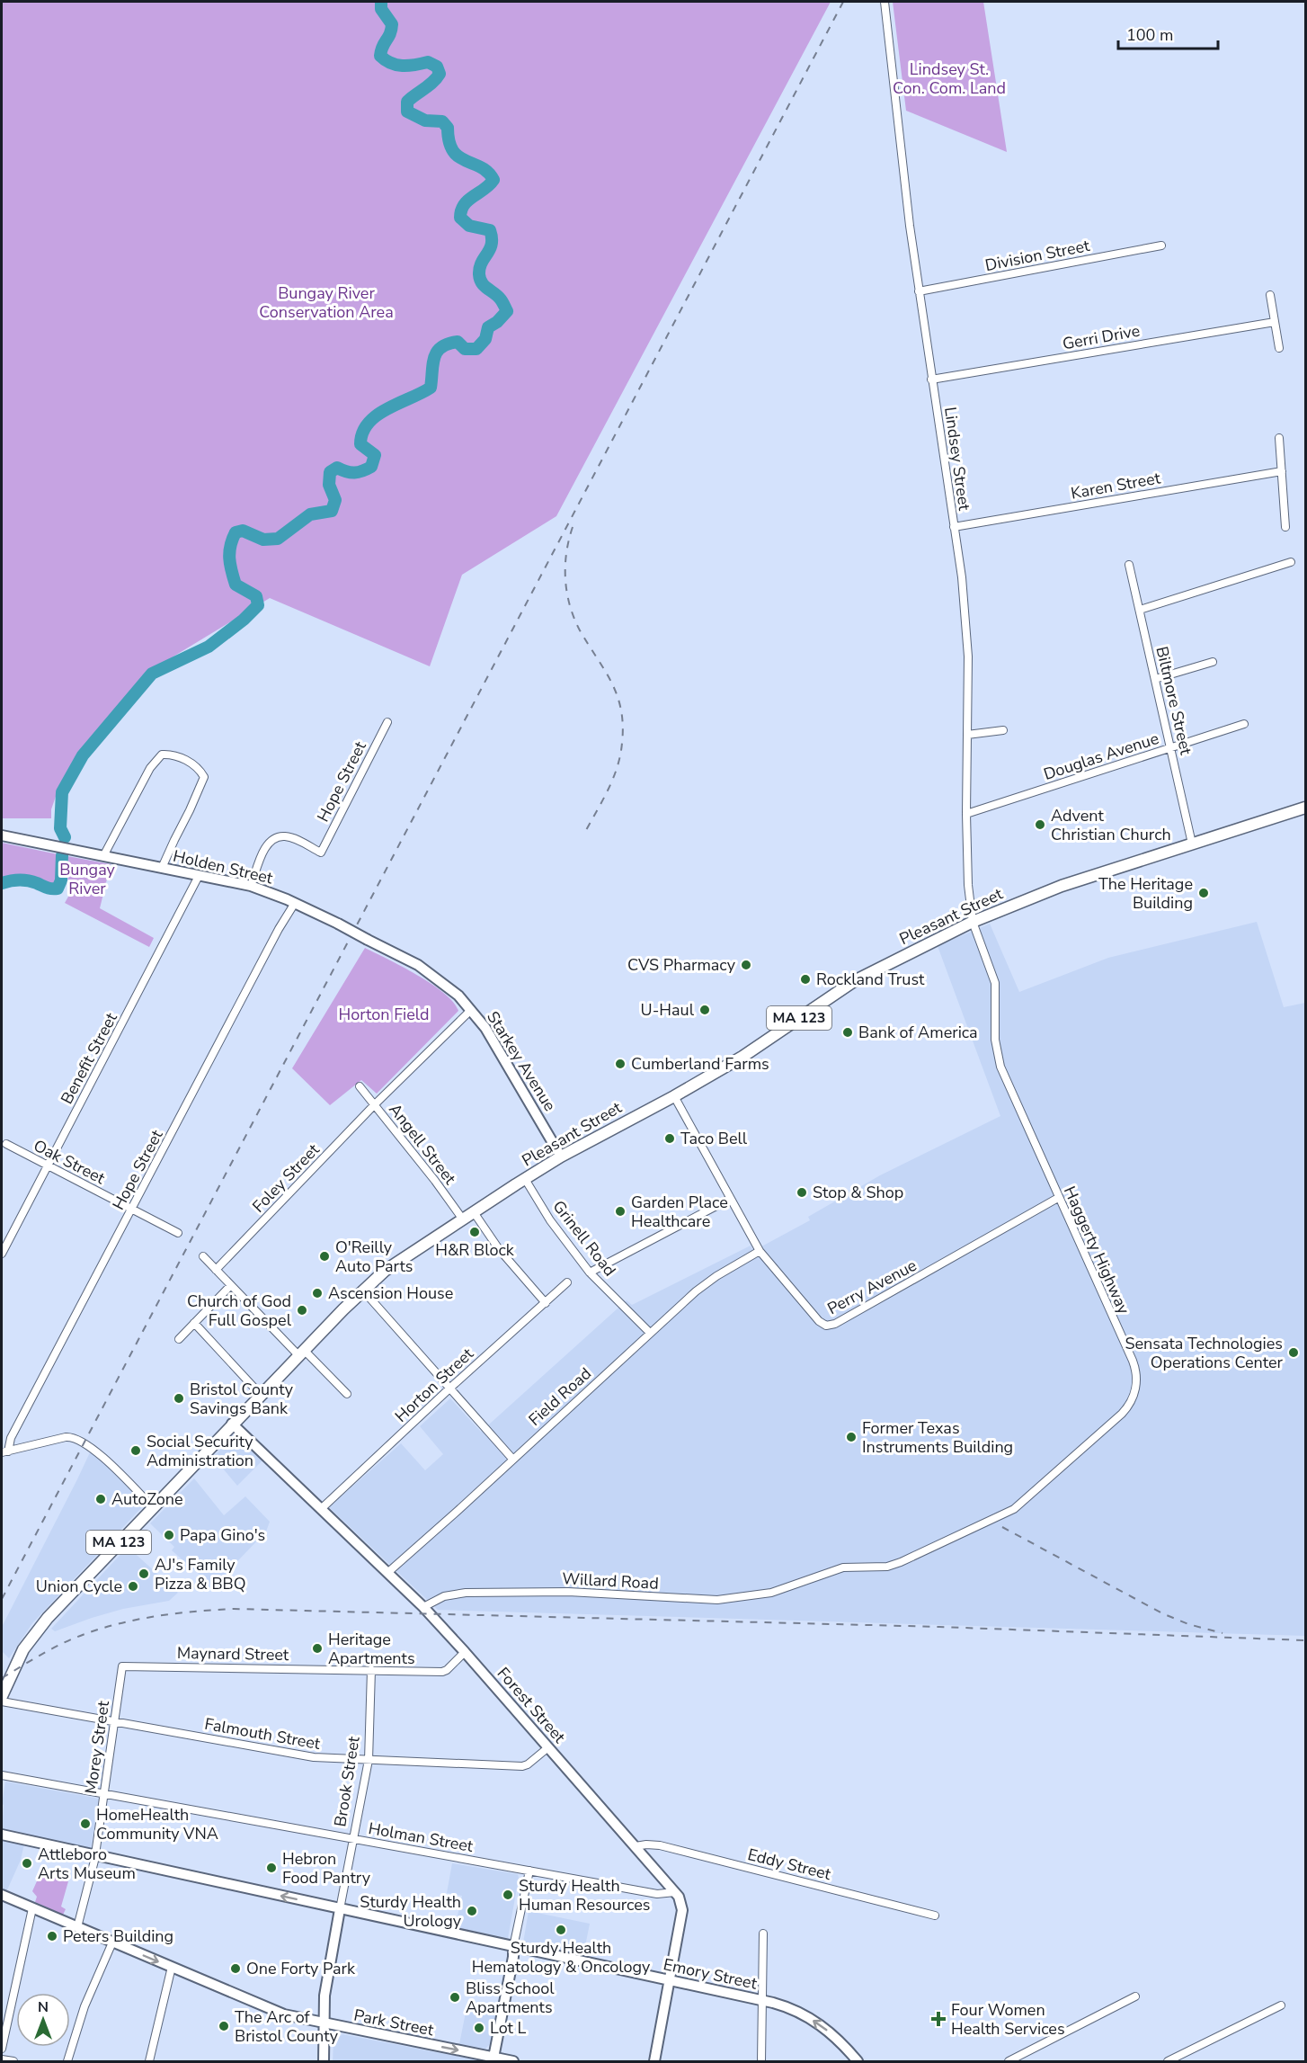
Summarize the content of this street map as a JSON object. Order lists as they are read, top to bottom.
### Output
{
  "streets": {
    "highway": ["Pleasant Street", "MA 123"],
    "main road": [
      "Holden Street",
      "Starkey Avenue",
      "Forest Street",
      "Brook Street",
      "Emory Street",
      "Park Street"
    ],
    "street": [
      "Division Street",
      "Gerri Drive",
      "Lindsey Street",
      "Karen Street",
      "Biltmore Street",
      "Douglas Avenue",
      "Hope Street",
      "Benefit Street",
      "Angell Street",
      "Oak Street",
      "Foley Street",
      "Grinell Road",
      "Haggerty Highway",
      "Perry Avenue",
      "Horton Street",
      "Field Road",
      "Willard Road",
      "Maynard Street",
      "Falmouth Street",
      "Morey Street",
      "Holman Street",
      "Eddy Street"
    ]
  },
  "crossings": [
    ["Division Street", "Lindsey Street"],
    ["Gerri Drive", "Lindsey Street"],
    ["Lindsey Street", "Karen Street"],
    ["Lindsey Street", "Douglas Avenue"],
    ["Lindsey Street", "Pleasant Street"],
    ["Lindsey Street", "Haggerty Highway"],
    ["Biltmore Street", "Douglas Avenue"],
    ["Biltmore Street", "Pleasant Street"],
    ["Hope Street", "Holden Street"],
    ["Hope Street", "Oak Street"],
    ["Holden Street", "Benefit Street"],
    ["Holden Street", "Starkey Avenue"],
    ["Holden Street", "Foley Street"],
    ["Pleasant Street", "Starkey Avenue"],
    ["Pleasant Street", "Angell Street"],
    ["Pleasant Street", "Grinell Road"],
    ["Pleasant Street", "Haggerty Highway"],
    ["Pleasant Street", "Perry Avenue"],
    ["Pleasant Street", "Forest Street"],
    ["Benefit Street", "Oak Street"],
    ["Starkey Avenue", "Foley Street"],
    ["Angell Street", "Foley Street"],
    ["Grinell Road", "Field Road"],
    ["Haggerty Highway", "Perry Avenue"],
    ["Haggerty Highway", "Willard Road"],
    ["Perry Avenue", "Field Road"],
    ["Horton Street", "Forest Street"],
    ["Field Road", "Forest Street"],
    ["Willard Road", "Forest Street"],
    ["Maynard Street", "Forest Street"],
    ["Maynard Street", "Morey Street"],
    ["Maynard Street", "Brook Street"],
    ["Forest Street", "Falmouth Street"],
    ["Forest Street", "Holman Street"],
    ["Forest Street", "Eddy Street"],
    ["Falmouth Street", "Morey Street"],
    ["Falmouth Street", "Brook Street"],
    ["Morey Street", "Holman Street"],
    ["Morey Street", "Emory Street"],
    ["Morey Street", "Park Street"],
    ["Brook Street", "Holman Street"],
    ["Brook Street", "Emory Street"],
    ["Brook Street", "Park Street"]
  ],
  "one_way": ["Emory Street", "Park Street"],
  "parks": [
    "Lindsey St. Con. Com. Land",
    "Bungay River Conservation Area",
    "Bungay River",
    "Horton Field"
  ],
  "places": {
    "other": [
      "Advent Christian Church",
      "The Heritage Building",
      "CVS Pharmacy",
      "Rockland Trust",
      "U-Haul",
      "Bank of America",
      "Cumberland Farms",
      "Taco Bell",
      "Stop & Shop",
      "Garden Place Healthcare",
      "H&R Block",
      "O'Reilly Auto Parts",
      "Ascension House",
      "Church of God Full Gospel",
      "Sensata Technologies Operations Center",
      "Bristol County Savings Bank",
      "Former Texas Instruments Building",
      "Social Security Administration",
      "AutoZone",
      "Papa Gino's",
      "AJ's Family Pizza & BBQ",
      "Union Cycle",
      "Heritage Apartments",
      "HomeHealth Community VNA",
      "Attleboro Arts Museum",
      "Hebron Food Pantry",
      "Sturdy Health Human Resources",
      "Sturdy Health Urology",
      "Sturdy Health Hematology & Oncology",
      "Peters Building",
      "One Forty Park",
      "Bliss School Apartments",
      "The Arc of Bristol County",
      "Lot L"
    ],
    "health": ["Four Women Health Services"]
  },
  "scale_bar": "100 m",
  "north": "top"
}
